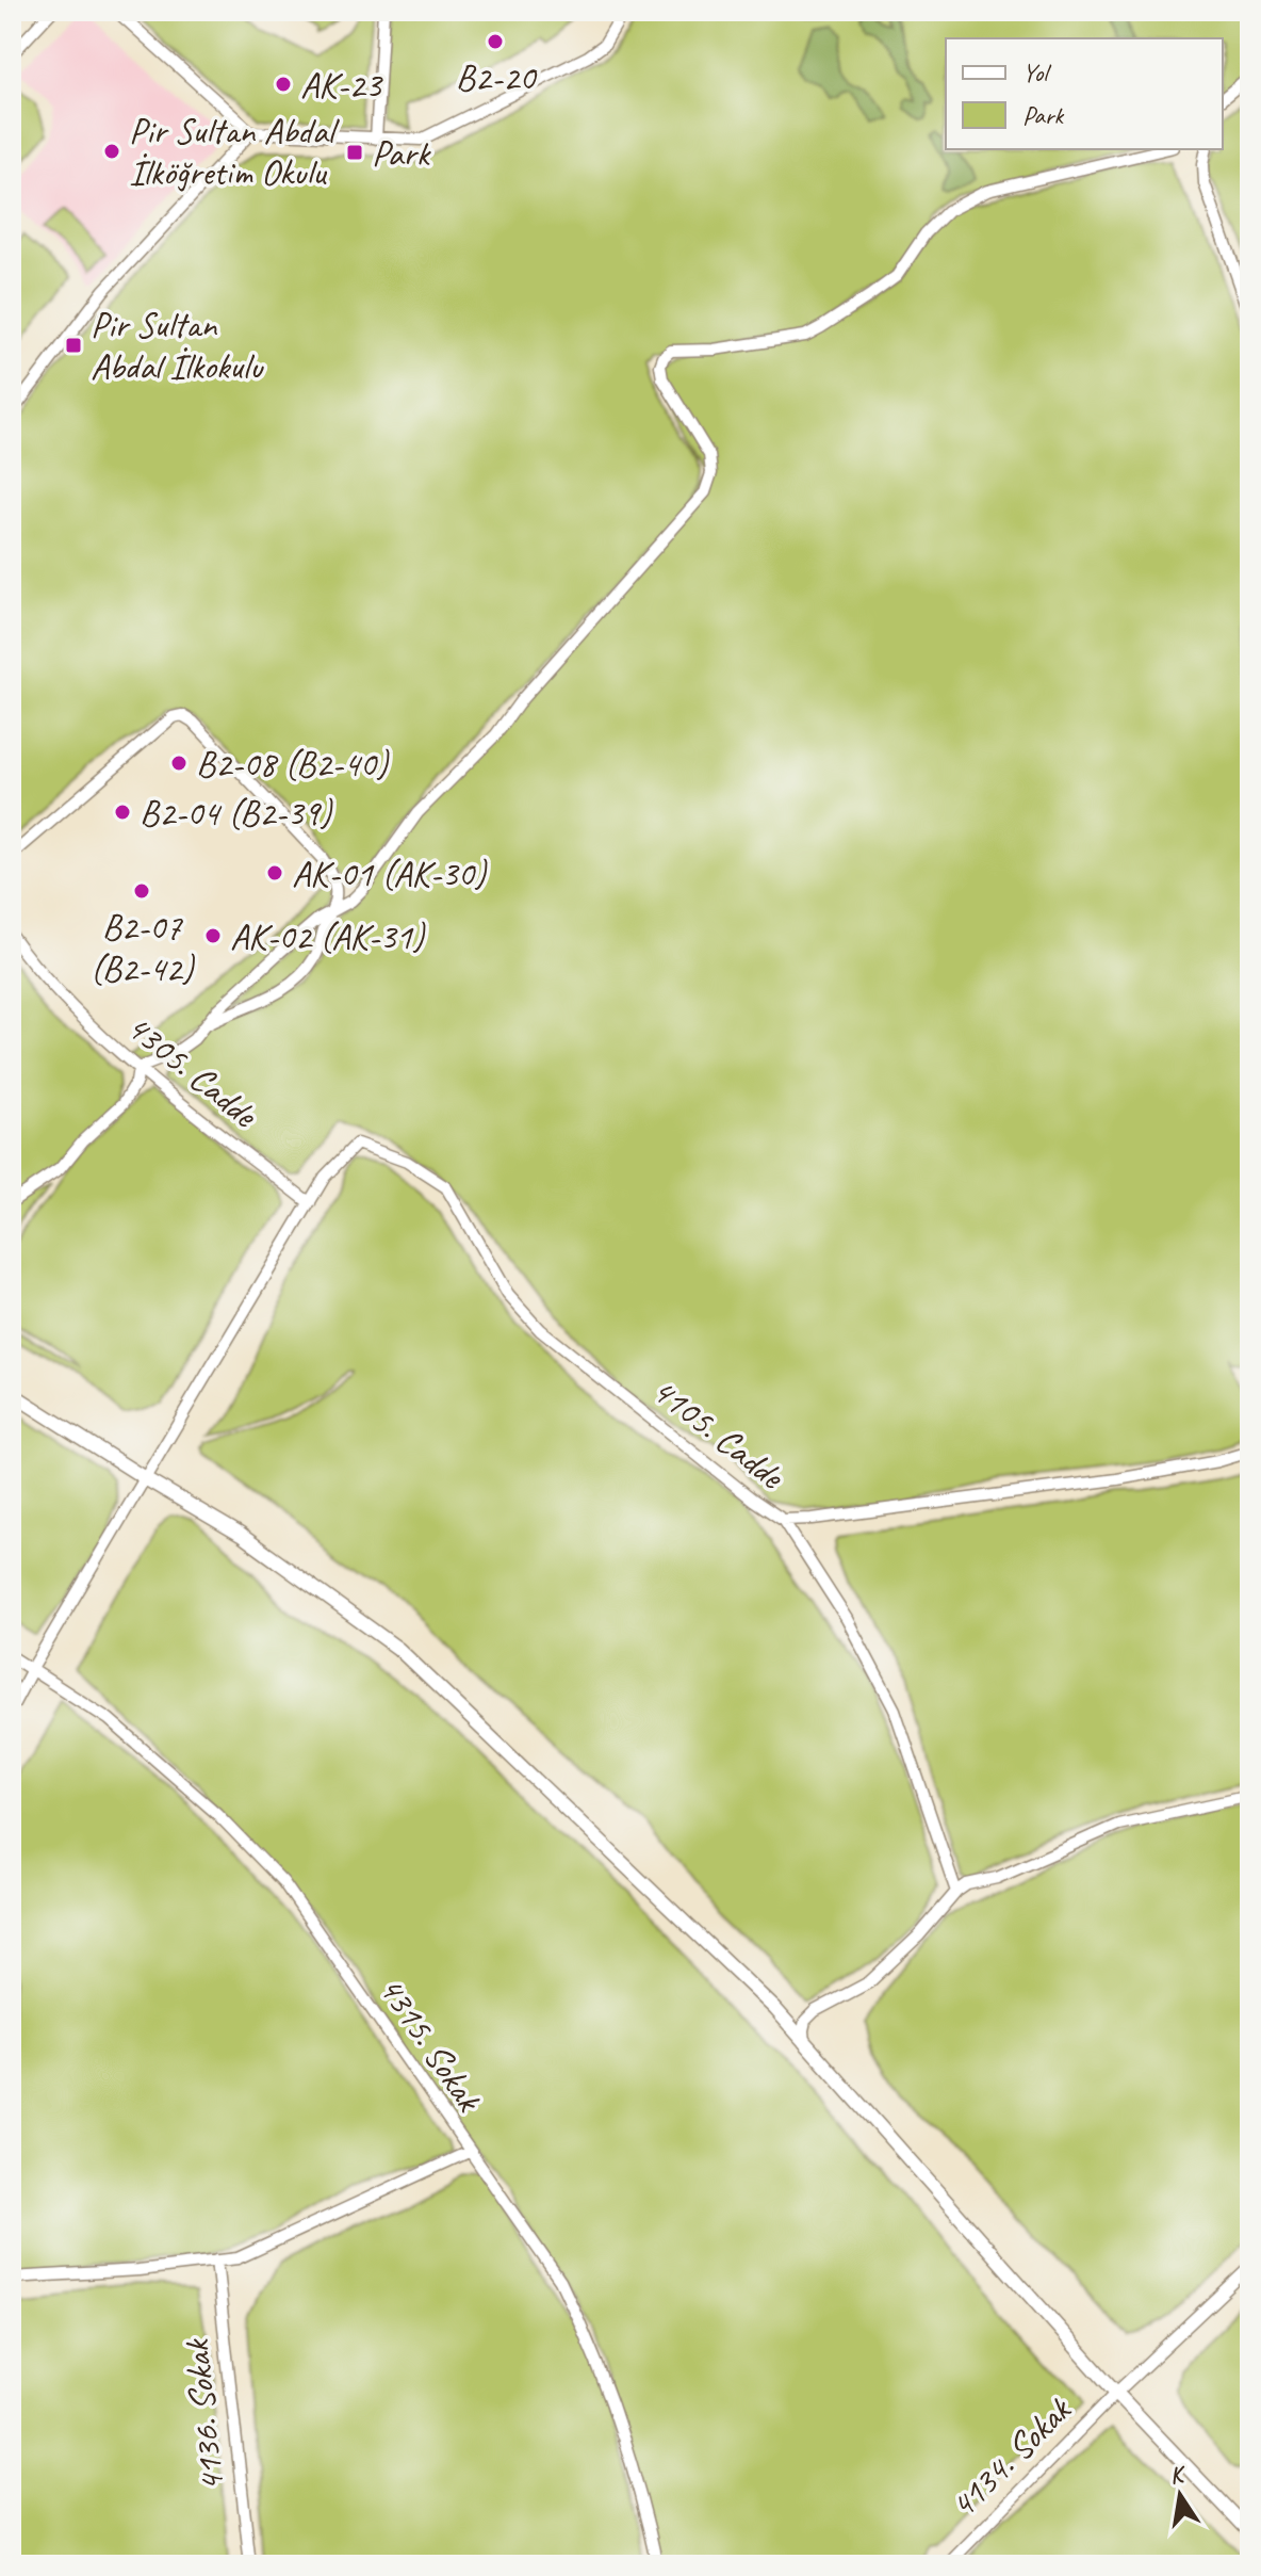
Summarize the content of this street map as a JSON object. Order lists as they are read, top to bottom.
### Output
{
  "streets": {
    "street": [
      "4305. Cadde",
      "4105. Cadde",
      "4315. Sokak",
      "4136. Sokak",
      "4134. Sokak"
    ]
  },
  "crossings": [
    ["4305. Cadde", "4105. Cadde"]
  ],
  "places": {
    "other": [
      "B2-20",
      "AK-23",
      "Pir Sultan Abdal İlköğretim Okulu",
      "B2-08 (B2-40)",
      "B2-04 (B2-39)",
      "AK-01 (AK-30)",
      "B2-07 (B2-42)",
      "AK-02 (AK-31)"
    ],
    "transit": ["Park", "Pir Sultan Abdal İlkokulu"]
  },
  "legend": ["Yol", "Park"],
  "north": "top"
}
